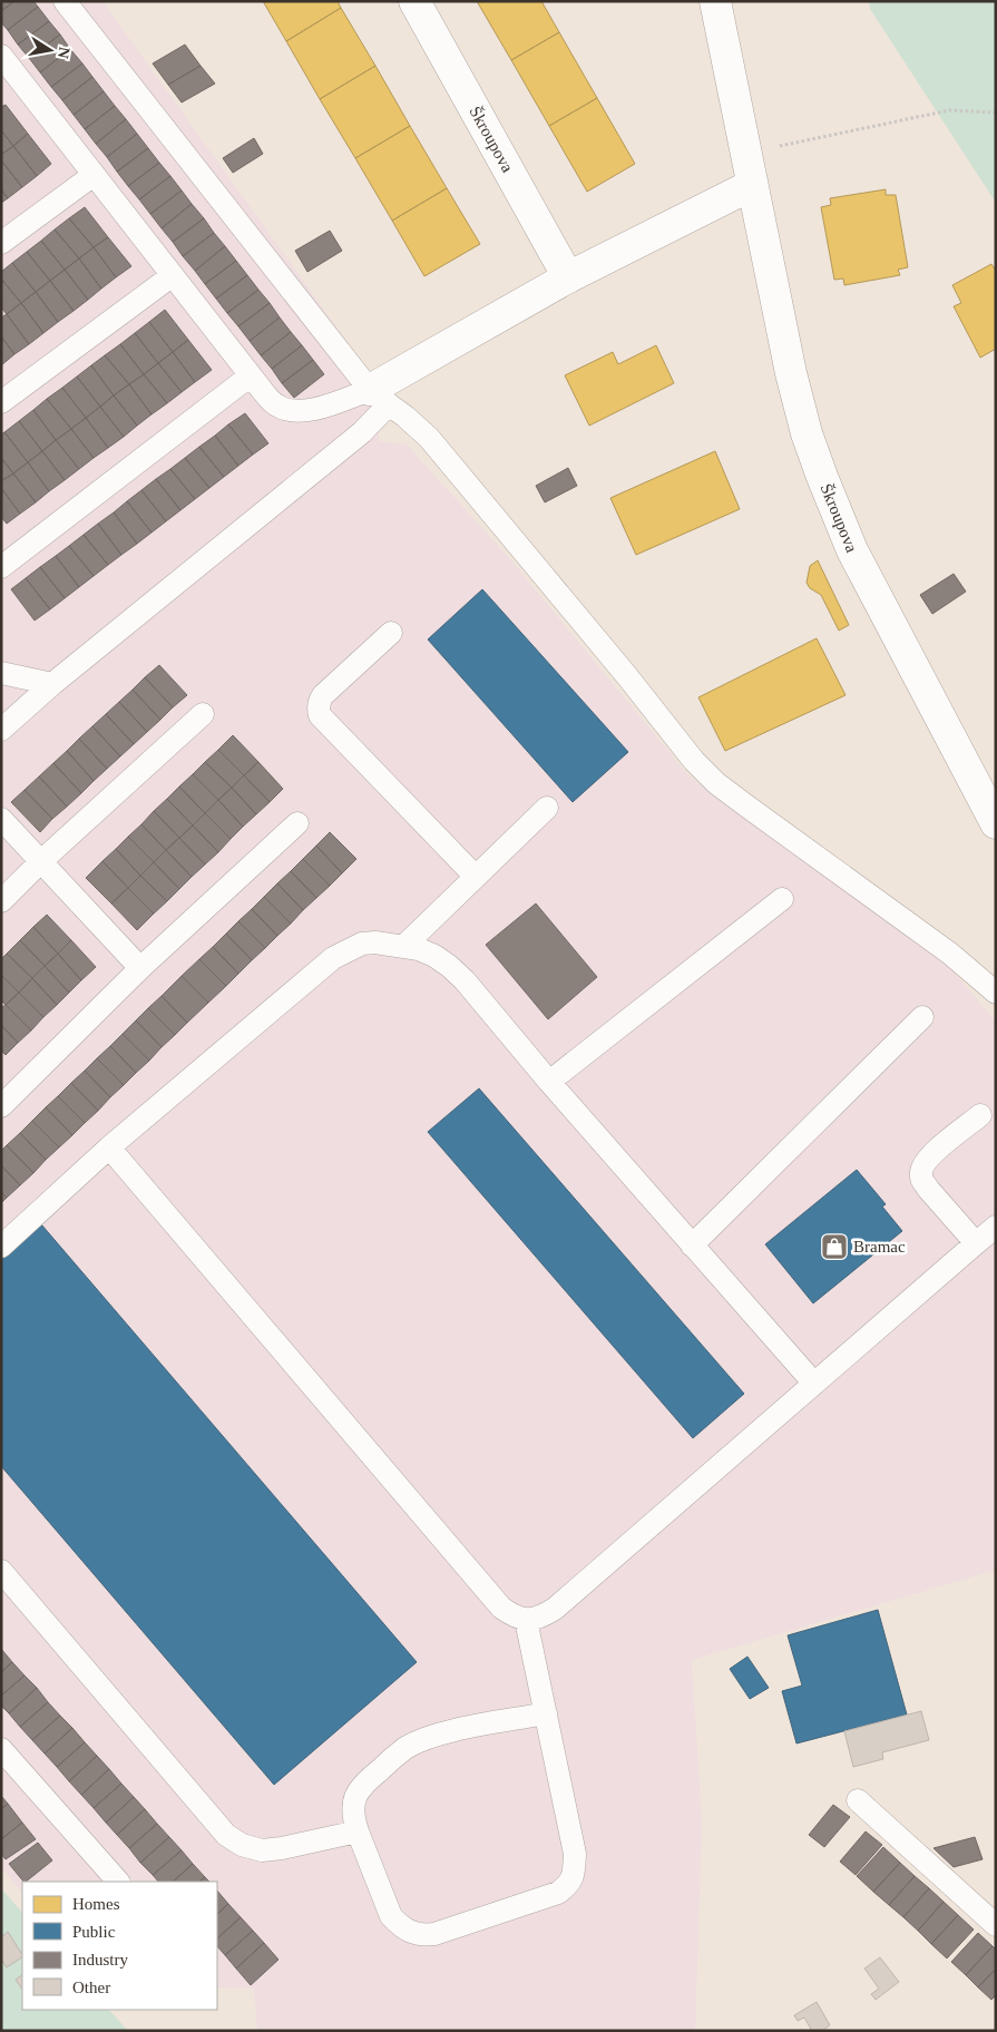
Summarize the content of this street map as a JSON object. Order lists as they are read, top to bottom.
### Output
{
  "streets": {
    "street": ["Škroupova"]
  },
  "places": {
    "shop": ["Bramac"]
  },
  "legend": [
    "Homes",
    "Public",
    "Industry",
    "Other"
  ],
  "north": "right"
}
